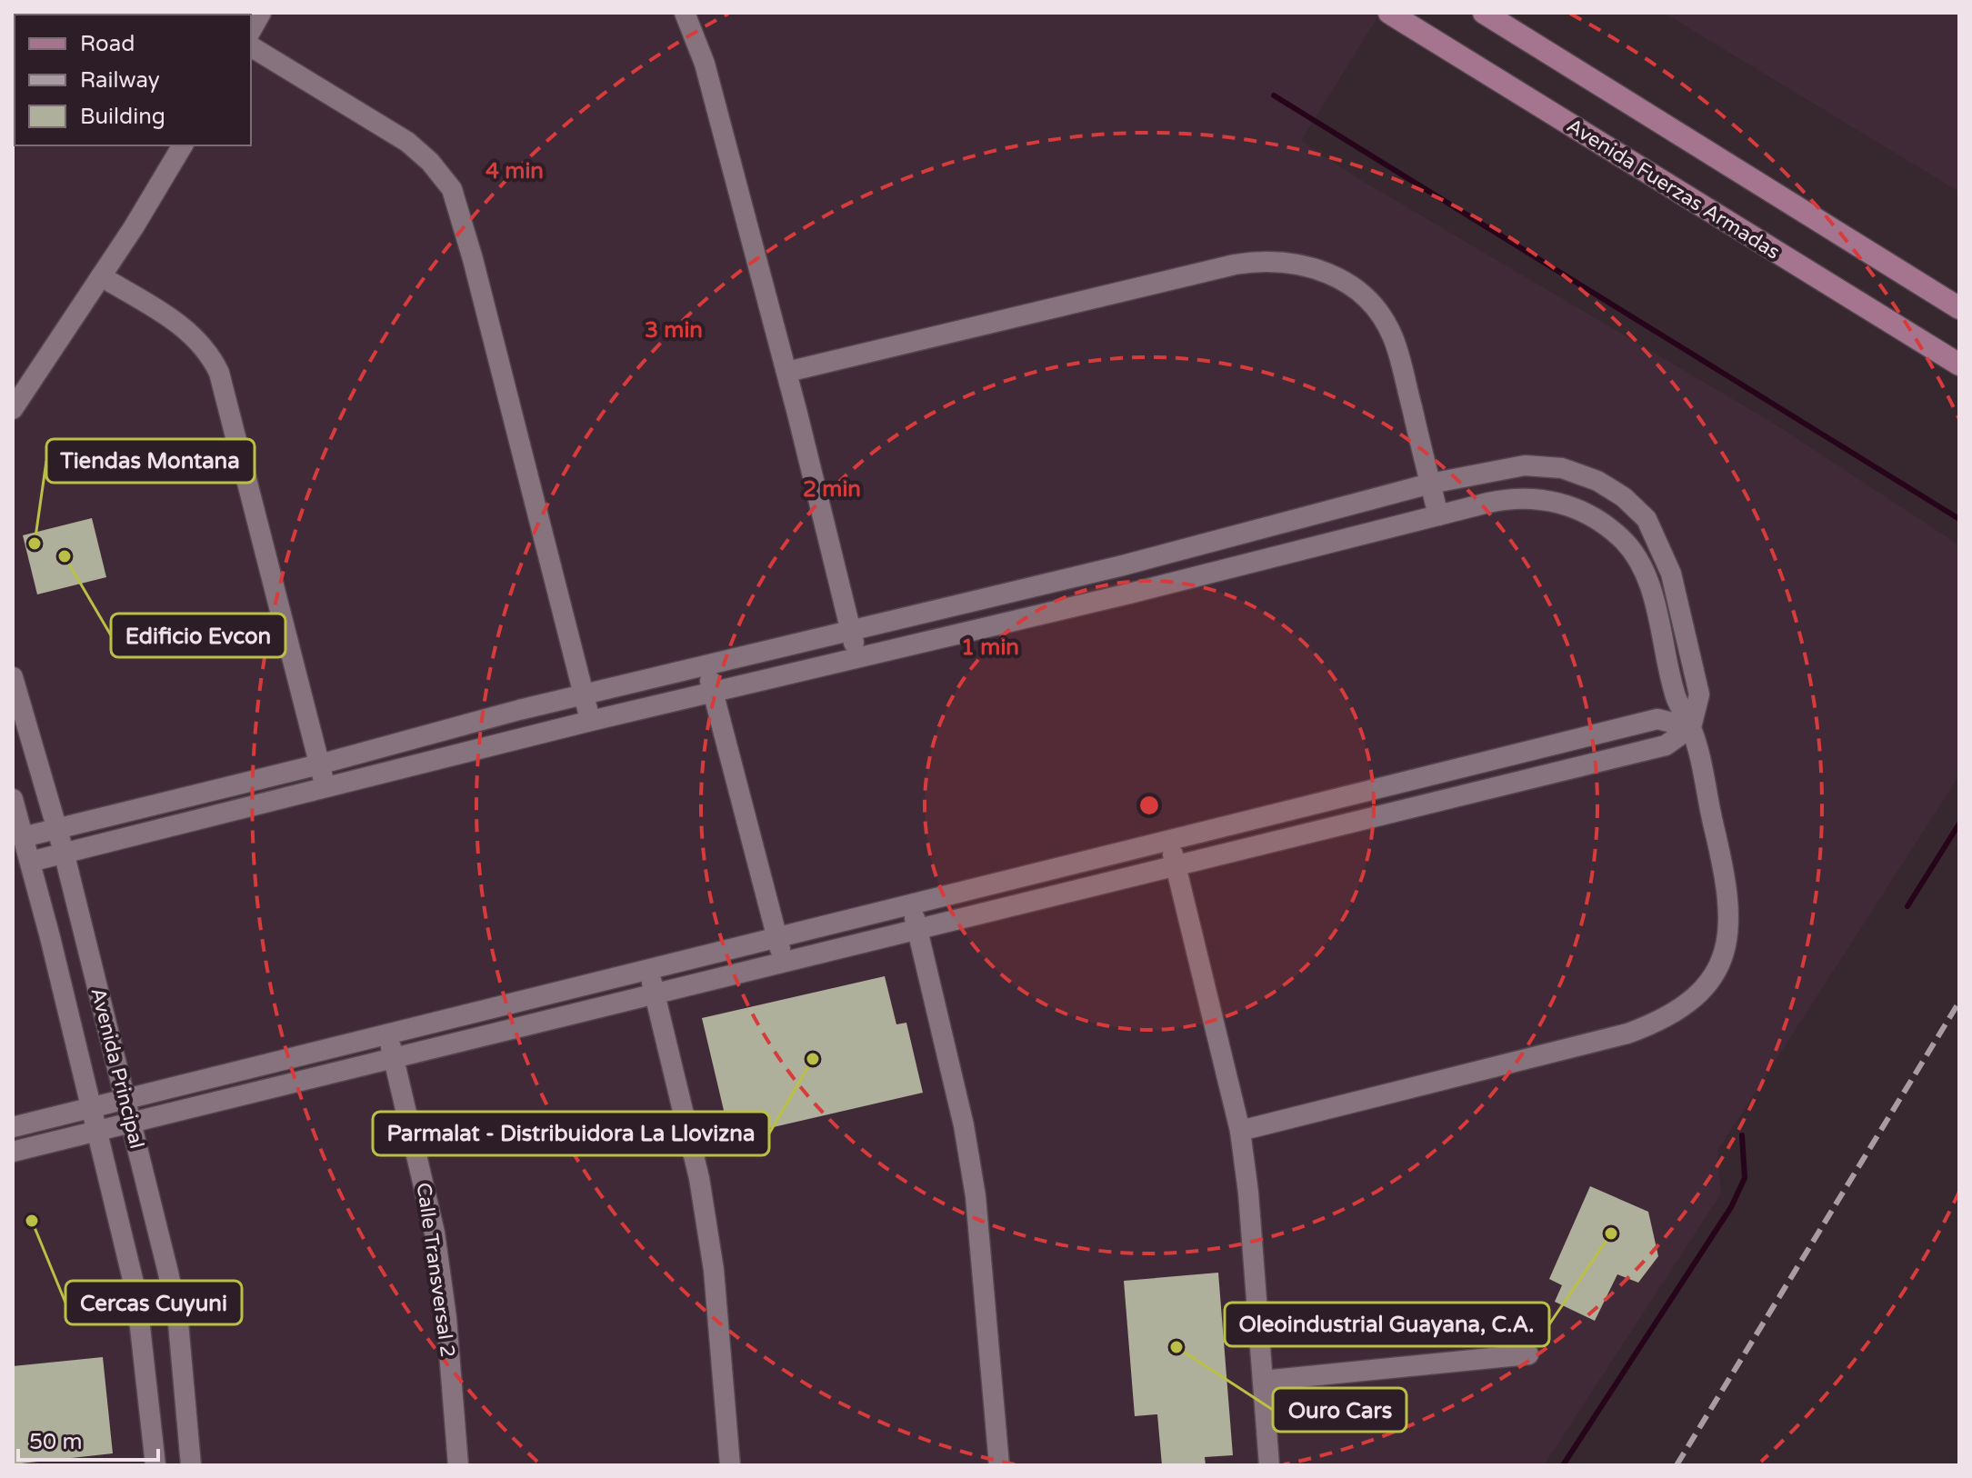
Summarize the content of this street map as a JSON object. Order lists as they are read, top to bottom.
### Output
{
  "streets": {
    "street": ["Avenida Fuerzas Armadas", "Avenida Principal", "Calle Transversal 2"]
  },
  "places": [
    "Tiendas Montana",
    "Edificio Evcon",
    "Parmalat - Distribuidora La Llovizna",
    "Cercas Cuyuni",
    "Oleoindustrial Guayana, C.A.",
    "Ouro Cars"
  ],
  "legend": ["Road", "Railway", "Building"],
  "scale_bar": "50 m",
  "rings": [
    "4 min",
    "3 min",
    "2 min",
    "1 min"
  ]
}
